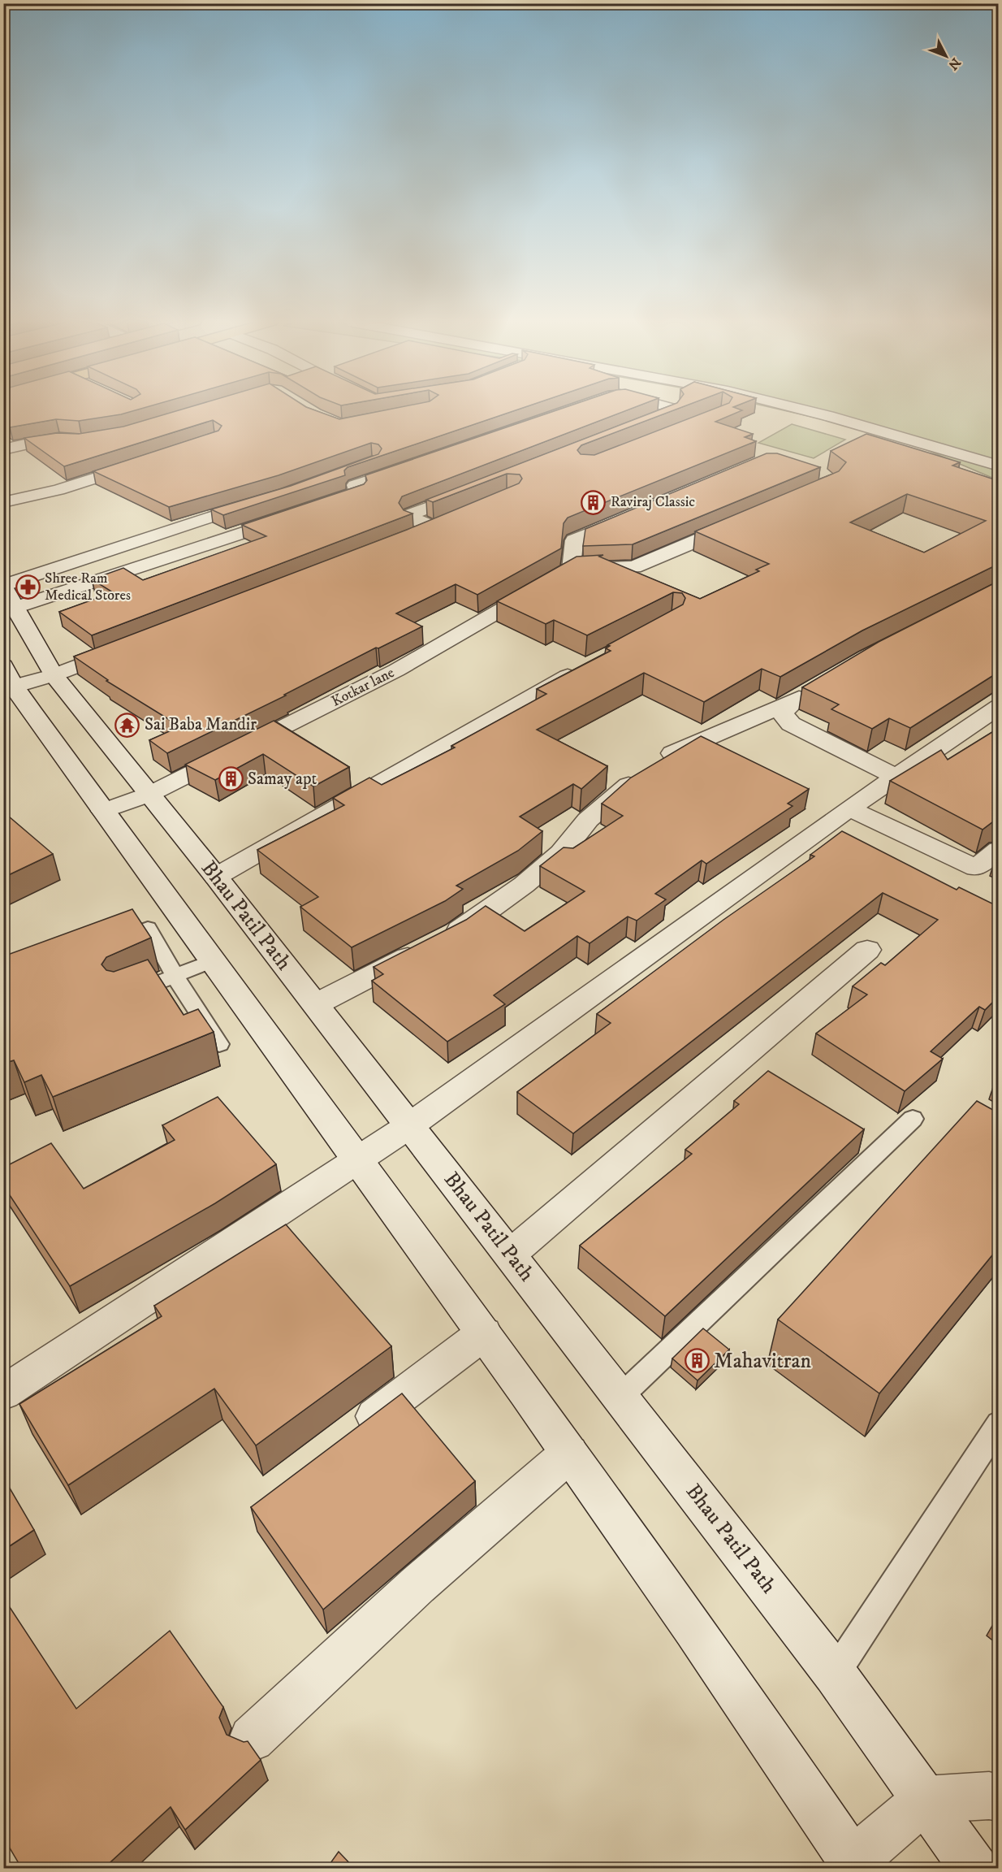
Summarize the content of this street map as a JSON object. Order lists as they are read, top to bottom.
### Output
{
  "streets": {
    "street": ["Kotkar lane", "Bhau Patil Path"]
  },
  "crossings": [
    ["Kotkar lane", "Bhau Patil Path"]
  ],
  "places": {
    "building": ["Raviraj Classic", "Samay apt", "Mahavitran"],
    "pharmacy": ["Shree Ram Medical Stores"],
    "temple": ["Sai Baba Mandir"]
  },
  "north": "bottom right"
}
